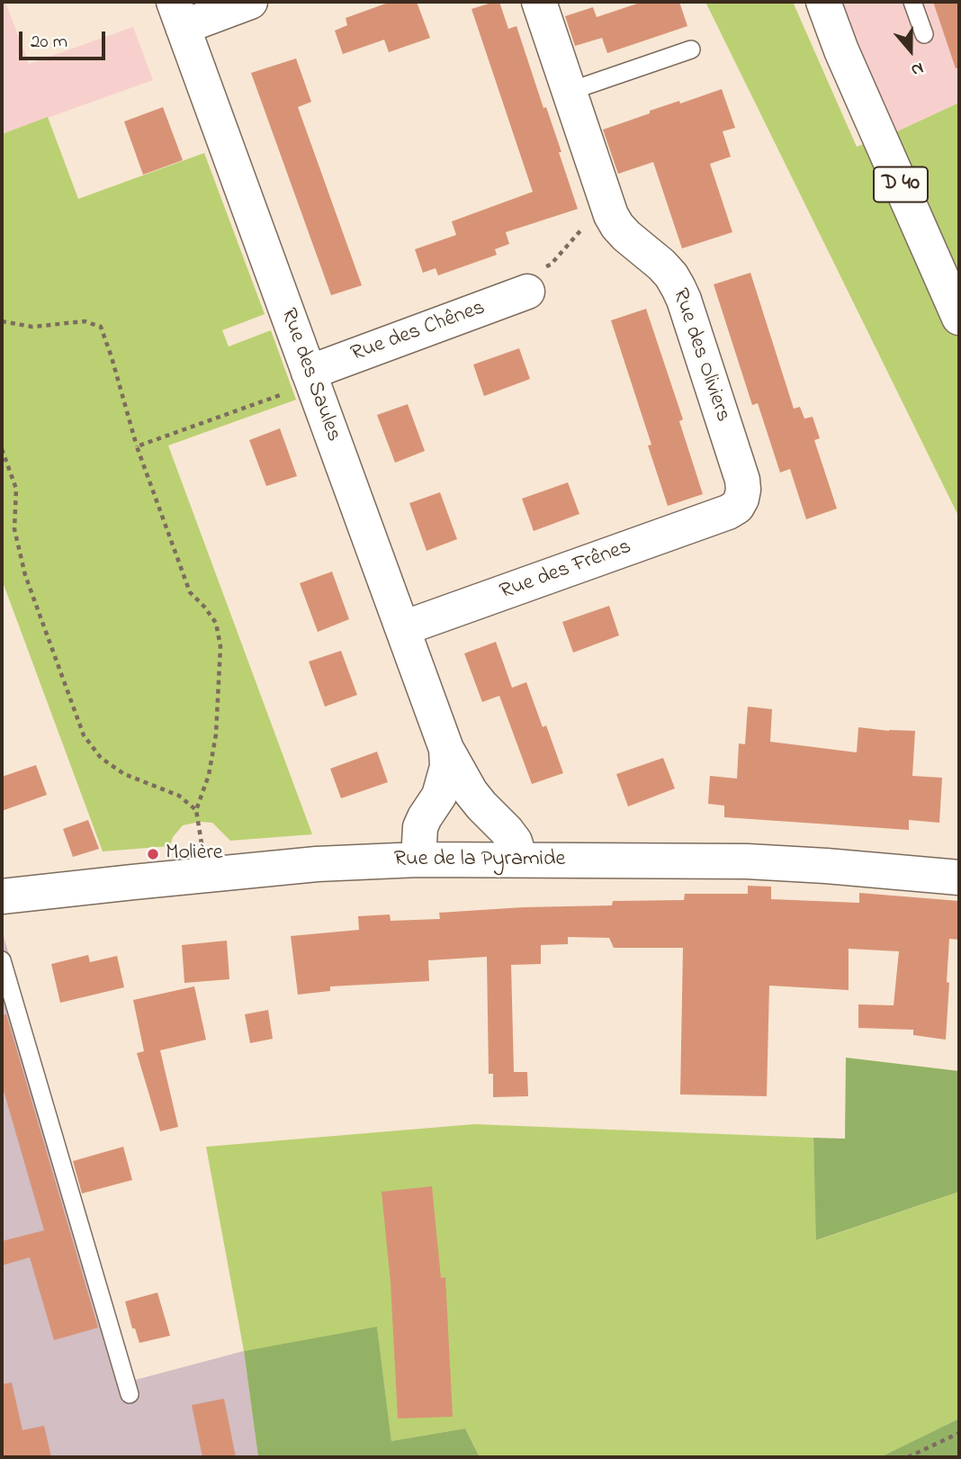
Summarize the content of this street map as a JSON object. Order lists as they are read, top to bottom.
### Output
{
  "streets": {
    "street": [
      "D 40",
      "Rue des Chênes",
      "Rue des Oliviers",
      "Rue des Saules",
      "Rue des Frênes",
      "Rue de la Pyramide"
    ]
  },
  "crossings": [
    ["Rue des Chênes", "Rue des Saules"],
    ["Rue des Oliviers", "Rue des Frênes"],
    ["Rue des Saules", "Rue des Frênes"],
    ["Rue des Saules", "Rue de la Pyramide"]
  ],
  "places": ["Molière"],
  "scale_bar": "20 m",
  "north": "bottom"
}
